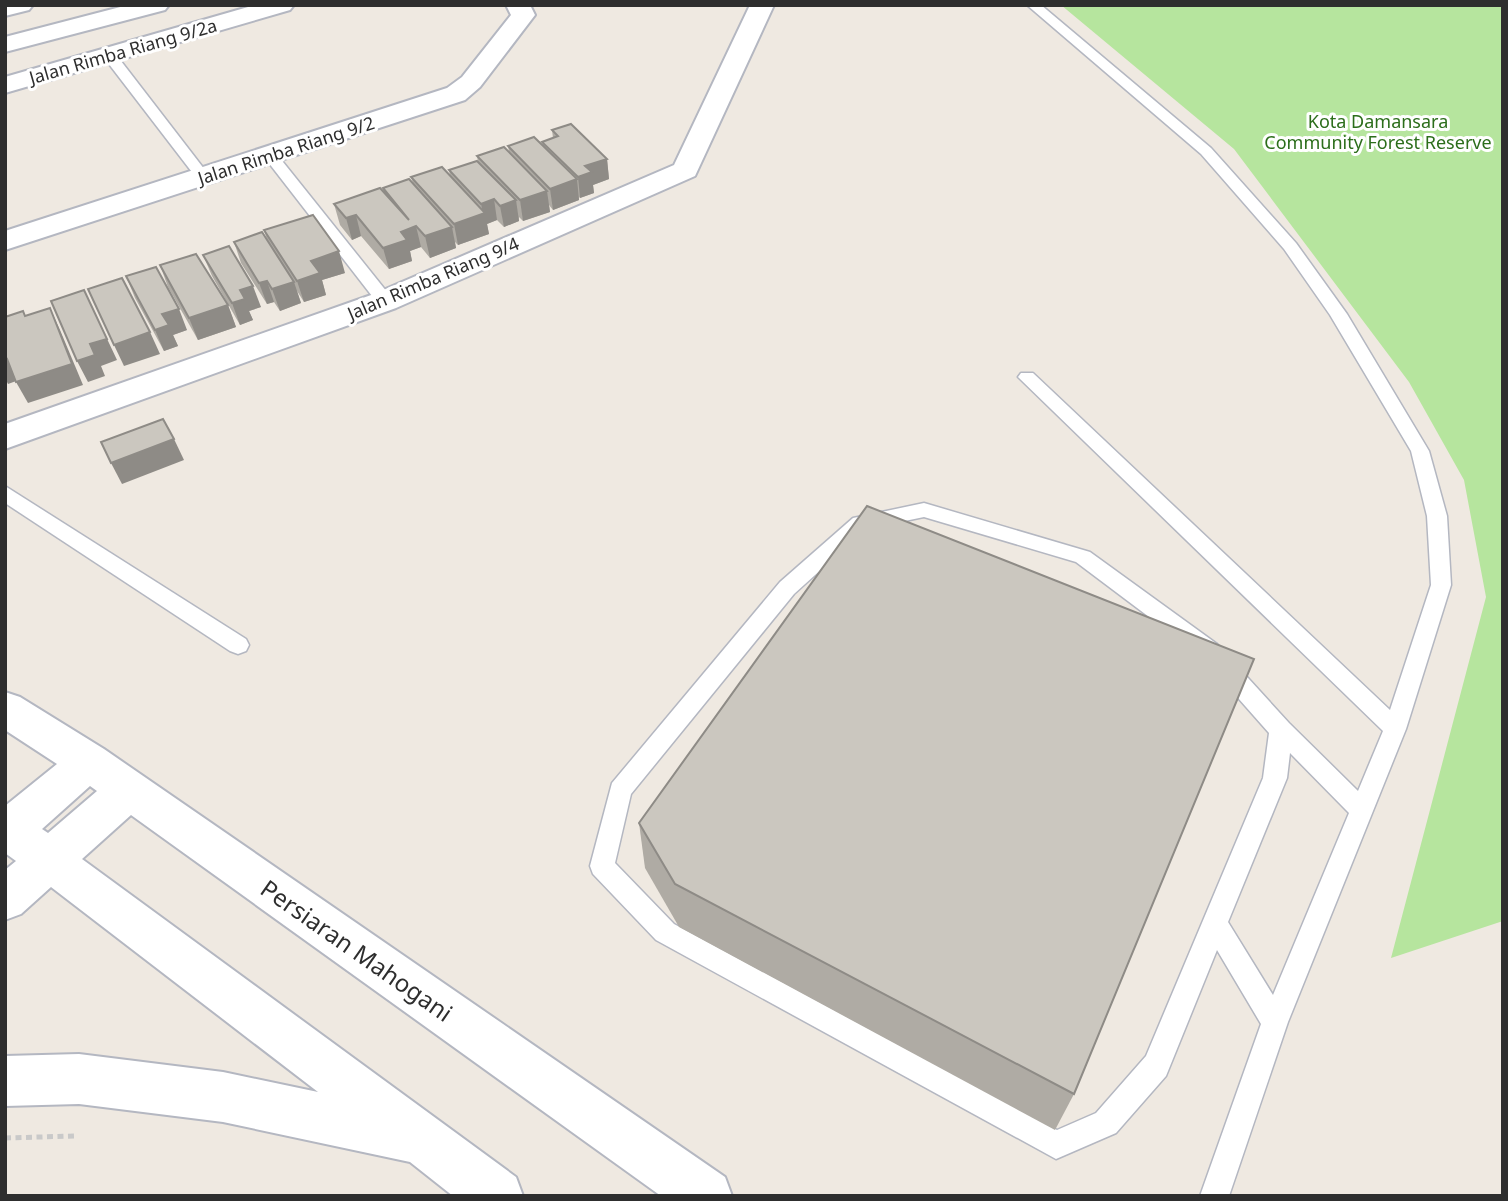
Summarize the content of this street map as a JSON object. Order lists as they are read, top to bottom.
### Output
{
  "streets": {
    "street": [
      "Jalan Rimba Riang 9/2a",
      "Jalan Rimba Riang 9/2",
      "Jalan Rimba Riang 9/4",
      "Persiaran Mahogani"
    ]
  },
  "parks": ["Kota Damansara Community Forest Reserve"]
}
